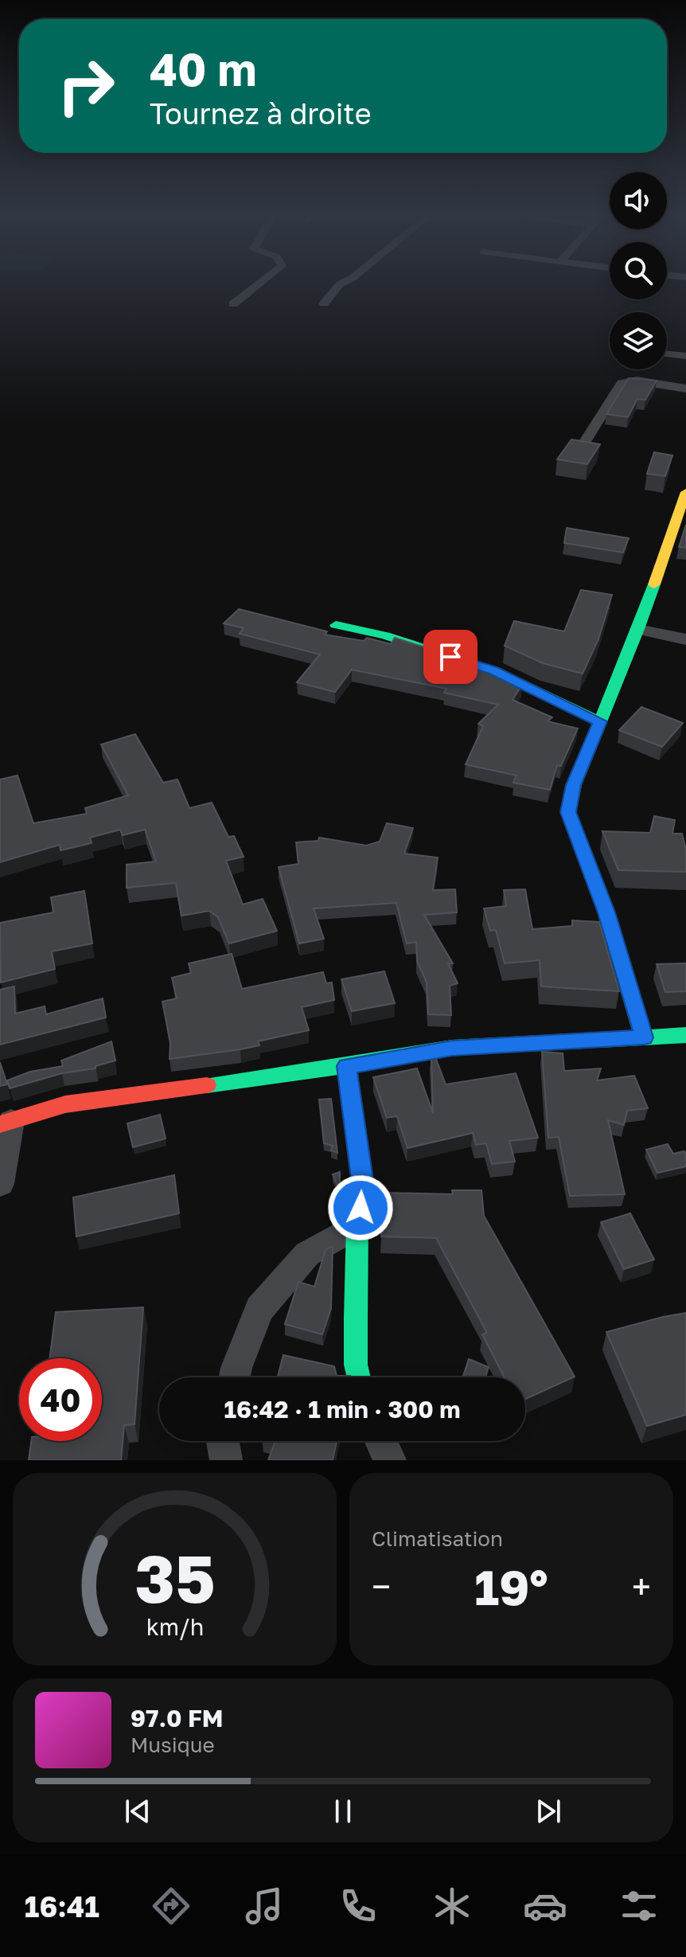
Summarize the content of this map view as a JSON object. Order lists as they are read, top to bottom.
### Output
{
  "page": {
    "turn": ["40 m", "Tournez à droite"],
    "limit": "40",
    "trip": "16:42 · 1 min · 300 m",
    "tile": "Climatisation",
    "heat": ["−", "19°", "+"],
    "song": ["97.0 FM", "Musique"],
    "tabs": "16:41",
    "gauge": ["35", "km/h"]
  }
}
